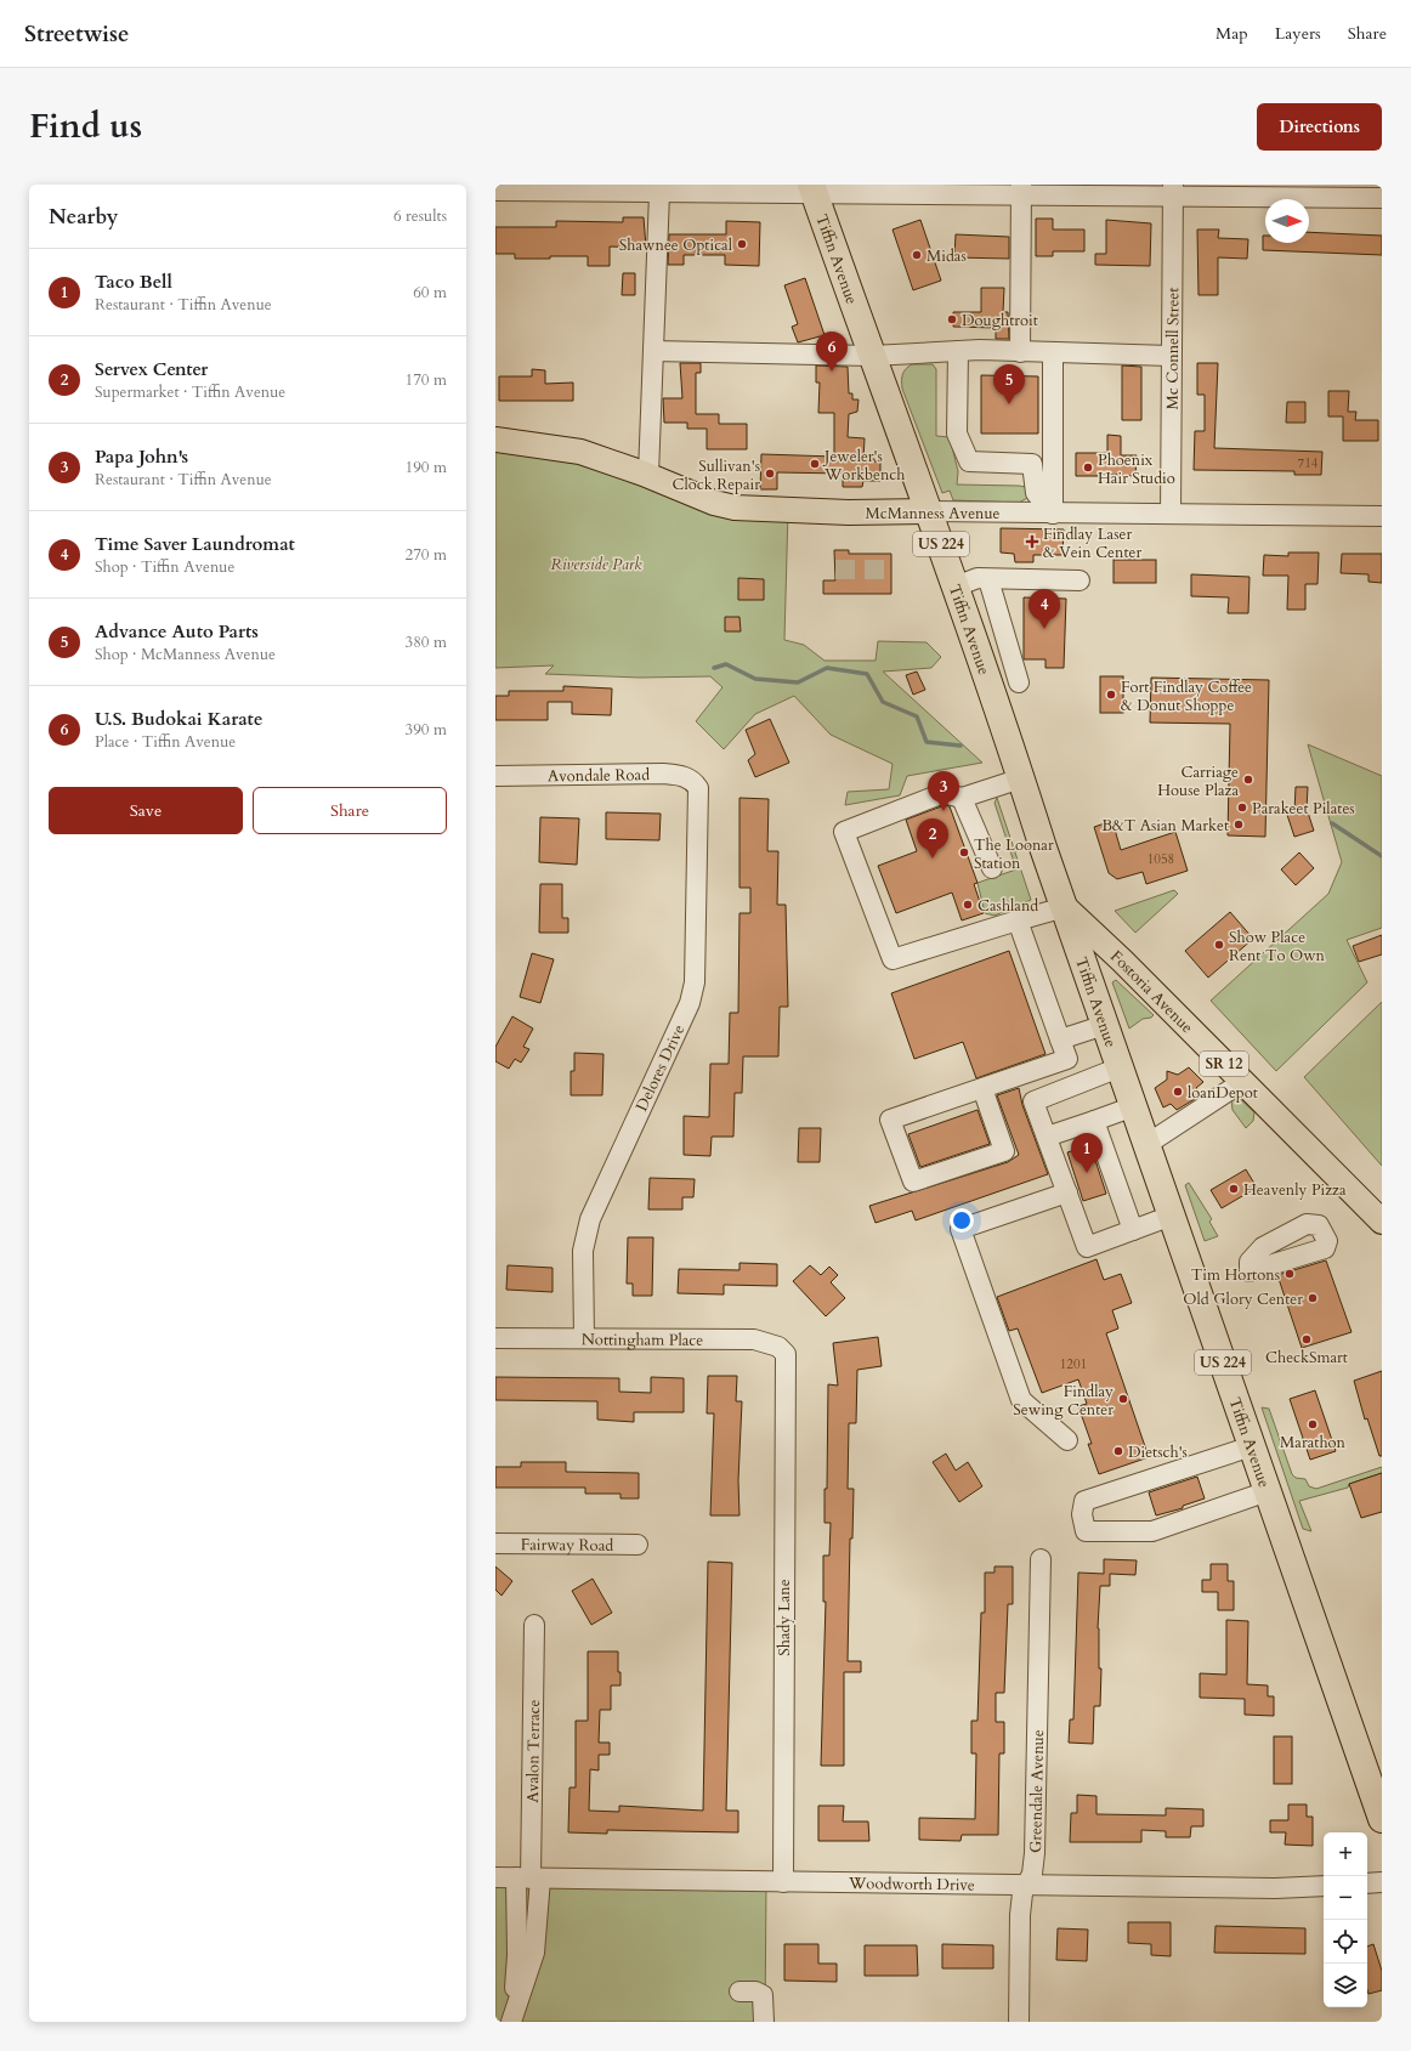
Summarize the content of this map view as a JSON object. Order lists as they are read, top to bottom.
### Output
{
  "streets": {
    "highway": ["Tiffin Avenue", "US 224"],
    "main road": ["McManness Avenue", "Fostoria Avenue", "SR 12"],
    "street": [
      "Mc Connell Street",
      "Avondale Road",
      "Delores Drive",
      "Nottingham Place",
      "Fairway Road",
      "Shady Lane",
      "Avalon Terrace",
      "Greendale Avenue",
      "Woodworth Drive"
    ]
  },
  "crossings": [
    ["Tiffin Avenue", "McManness Avenue"],
    ["Tiffin Avenue", "Fostoria Avenue"],
    ["Mc Connell Street", "McManness Avenue"],
    ["Avondale Road", "Delores Drive"],
    ["Delores Drive", "Nottingham Place"],
    ["Nottingham Place", "Shady Lane"],
    ["Shady Lane", "Woodworth Drive"],
    ["Avalon Terrace", "Woodworth Drive"],
    ["Greendale Avenue", "Woodworth Drive"]
  ],
  "parks": ["Riverside Park"],
  "places": {
    "other": [
      "Shawnee Optical",
      "Midas",
      "Doughtroit",
      "Jeweler's Workbench",
      "Phoenix Hair Studio",
      "Sullivan's Clock Repair",
      "Fort Findlay Coffee & Donut Shoppe",
      "Carriage House Plaza",
      "Parakeet Pilates",
      "B&T Asian Market",
      "The Loonar Station",
      "Cashland",
      "Show Place Rent To Own",
      "loanDepot",
      "Heavenly Pizza",
      "Tim Hortons",
      "Old Glory Center",
      "CheckSmart",
      "Findlay Sewing Center",
      "Marathon",
      "Dietsch's"
    ],
    "health": ["Findlay Laser & Vein Center"]
  },
  "house_numbers": ["714", "1058", "1201"],
  "north": "right",
  "page": {
    "header": "Streetwise",
    "nav": ["Map", "Layers", "Share"],
    "title": "Find us",
    "buttons": [
      "Directions",
      ["Save", "Share"]
    ],
    "heading": ["Nearby", "6 results"],
    "list": [
      {
        "mark": "1",
        "name": "Taco Bell",
        "note": "Restaurant · Tiffin Avenue",
        "value": "60 m"
      },
      {
        "mark": "2",
        "name": "Servex Center",
        "note": "Supermarket · Tiffin Avenue",
        "value": "170 m"
      },
      {
        "mark": "3",
        "name": "Papa John's",
        "note": "Restaurant · Tiffin Avenue",
        "value": "190 m"
      },
      {
        "mark": "4",
        "name": "Time Saver Laundromat",
        "note": "Shop · Tiffin Avenue",
        "value": "270 m"
      },
      {
        "mark": "5",
        "name": "Advance Auto Parts",
        "note": "Shop · McManness Avenue",
        "value": "380 m"
      },
      {
        "mark": "6",
        "name": "U.S. Budokai Karate",
        "note": "Place · Tiffin Avenue",
        "value": "390 m"
      }
    ],
    "pins": [
      "6",
      "5",
      "4",
      "3",
      "2",
      "1"
    ],
    "map_buttons": ["+", "−"]
  }
}
